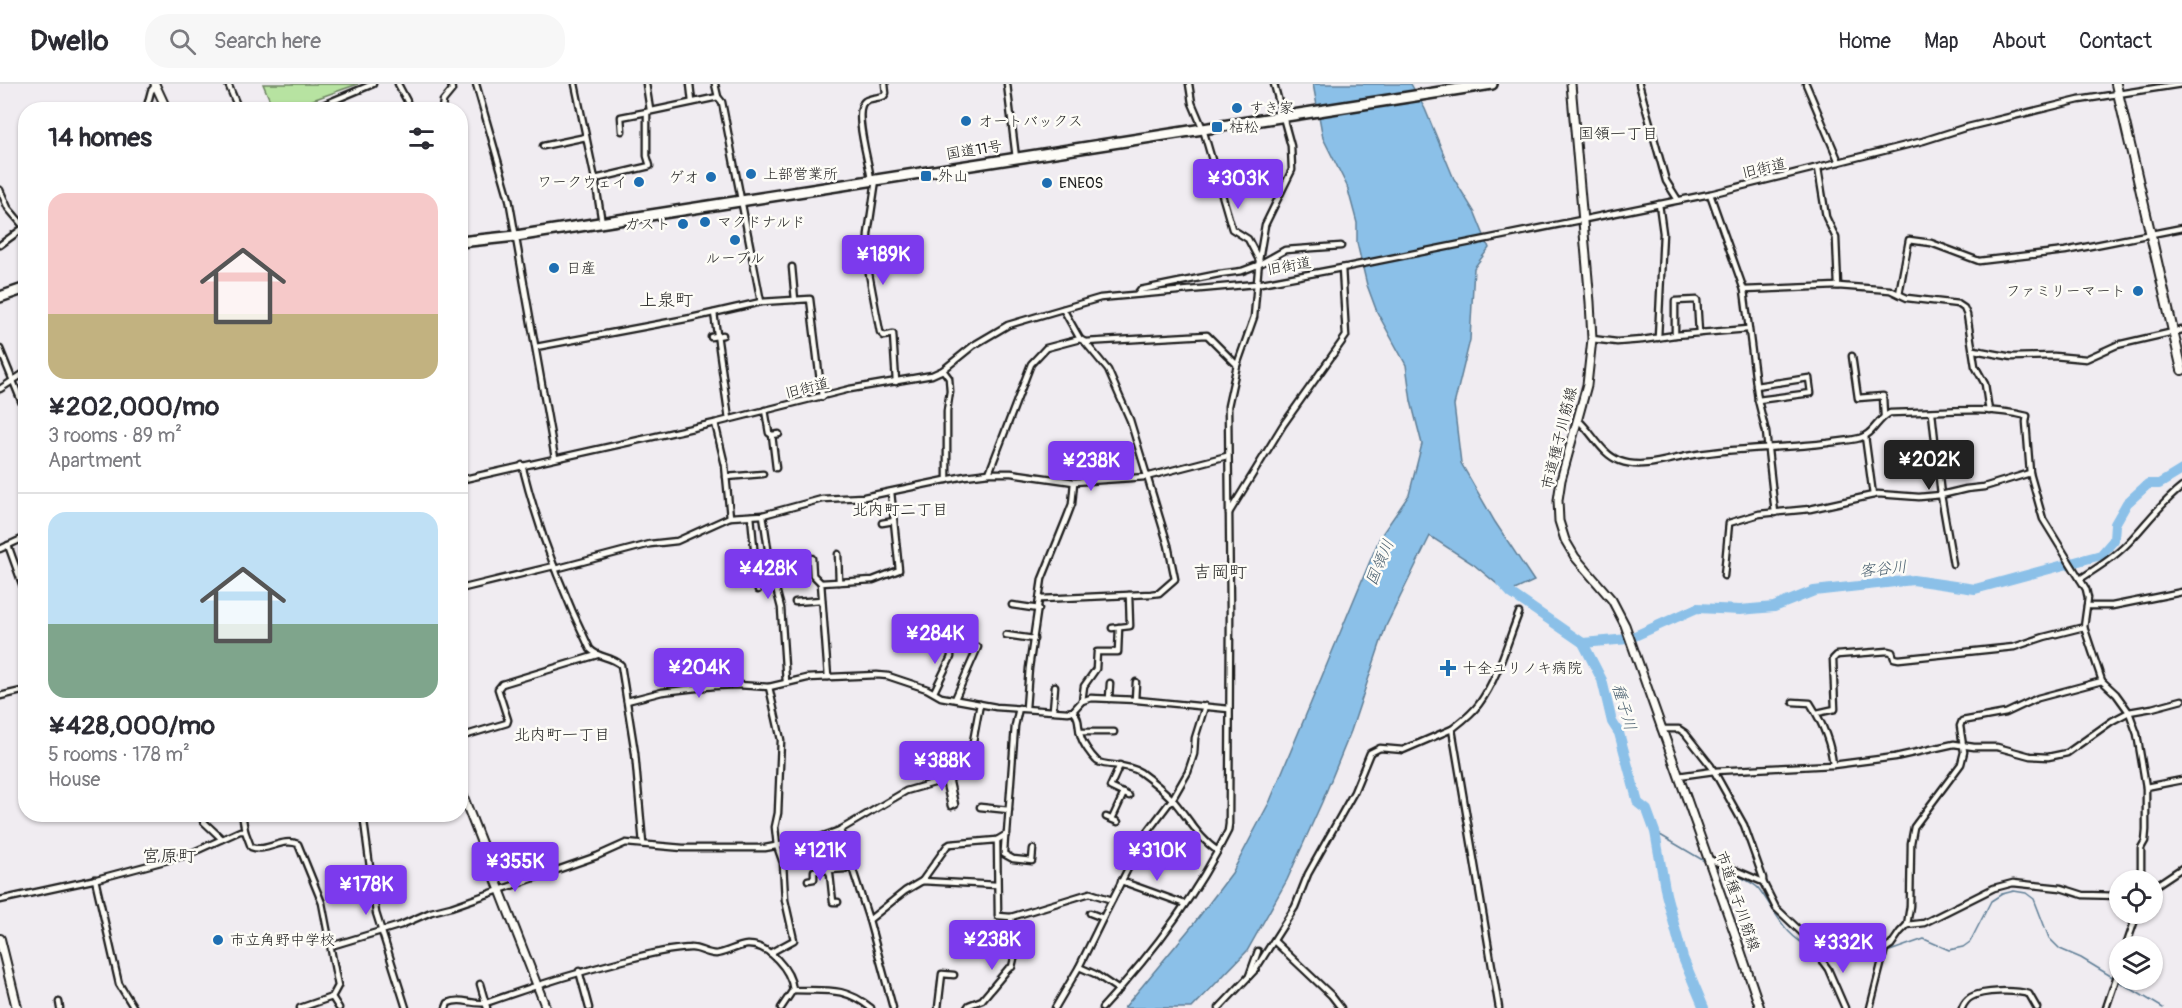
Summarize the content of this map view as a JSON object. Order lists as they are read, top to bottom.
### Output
{
  "streets": {
    "highway": ["国道11号"],
    "street": ["旧街道", "市道種子川筋線"]
  },
  "crossings": [
    ["旧街道", "市道種子川筋線"]
  ],
  "districts": [
    "国領一丁目",
    "上泉町",
    "北内町二丁目",
    "吉岡町",
    "北内町一丁目",
    "宮原町"
  ],
  "water": ["国領川", "客谷川", "種子川"],
  "places": {
    "other": [
      "すき家",
      "オートバックス",
      "上部営業所",
      "ゲオ",
      "ワークウェイ",
      "ENEOS",
      "マクドナルド",
      "ガスト",
      "ルーブル",
      "日産",
      "ファミリーマート",
      "市立角野中学校"
    ],
    "transit": ["枯松", "外山"],
    "health": ["十全ユリノキ病院"]
  },
  "page": {
    "header": "Dwello",
    "search": "Search here",
    "nav": [
      "Home",
      "Map",
      "About",
      "Contact"
    ],
    "heading": "14 homes",
    "price": [
      "¥303K",
      "¥189K",
      "¥202K",
      "¥238K",
      "¥428K",
      "¥284K",
      "¥204K",
      "¥388K",
      "¥121K",
      "¥310K",
      "¥355K",
      "¥178K",
      "¥238K",
      "¥332K"
    ],
    "list": [
      {
        "name": "¥202,000/mo",
        "note": "3 rooms · 89 m² · Apartment"
      },
      {
        "name": "¥428,000/mo",
        "note": "5 rooms · 178 m² · House"
      }
    ]
  }
}
